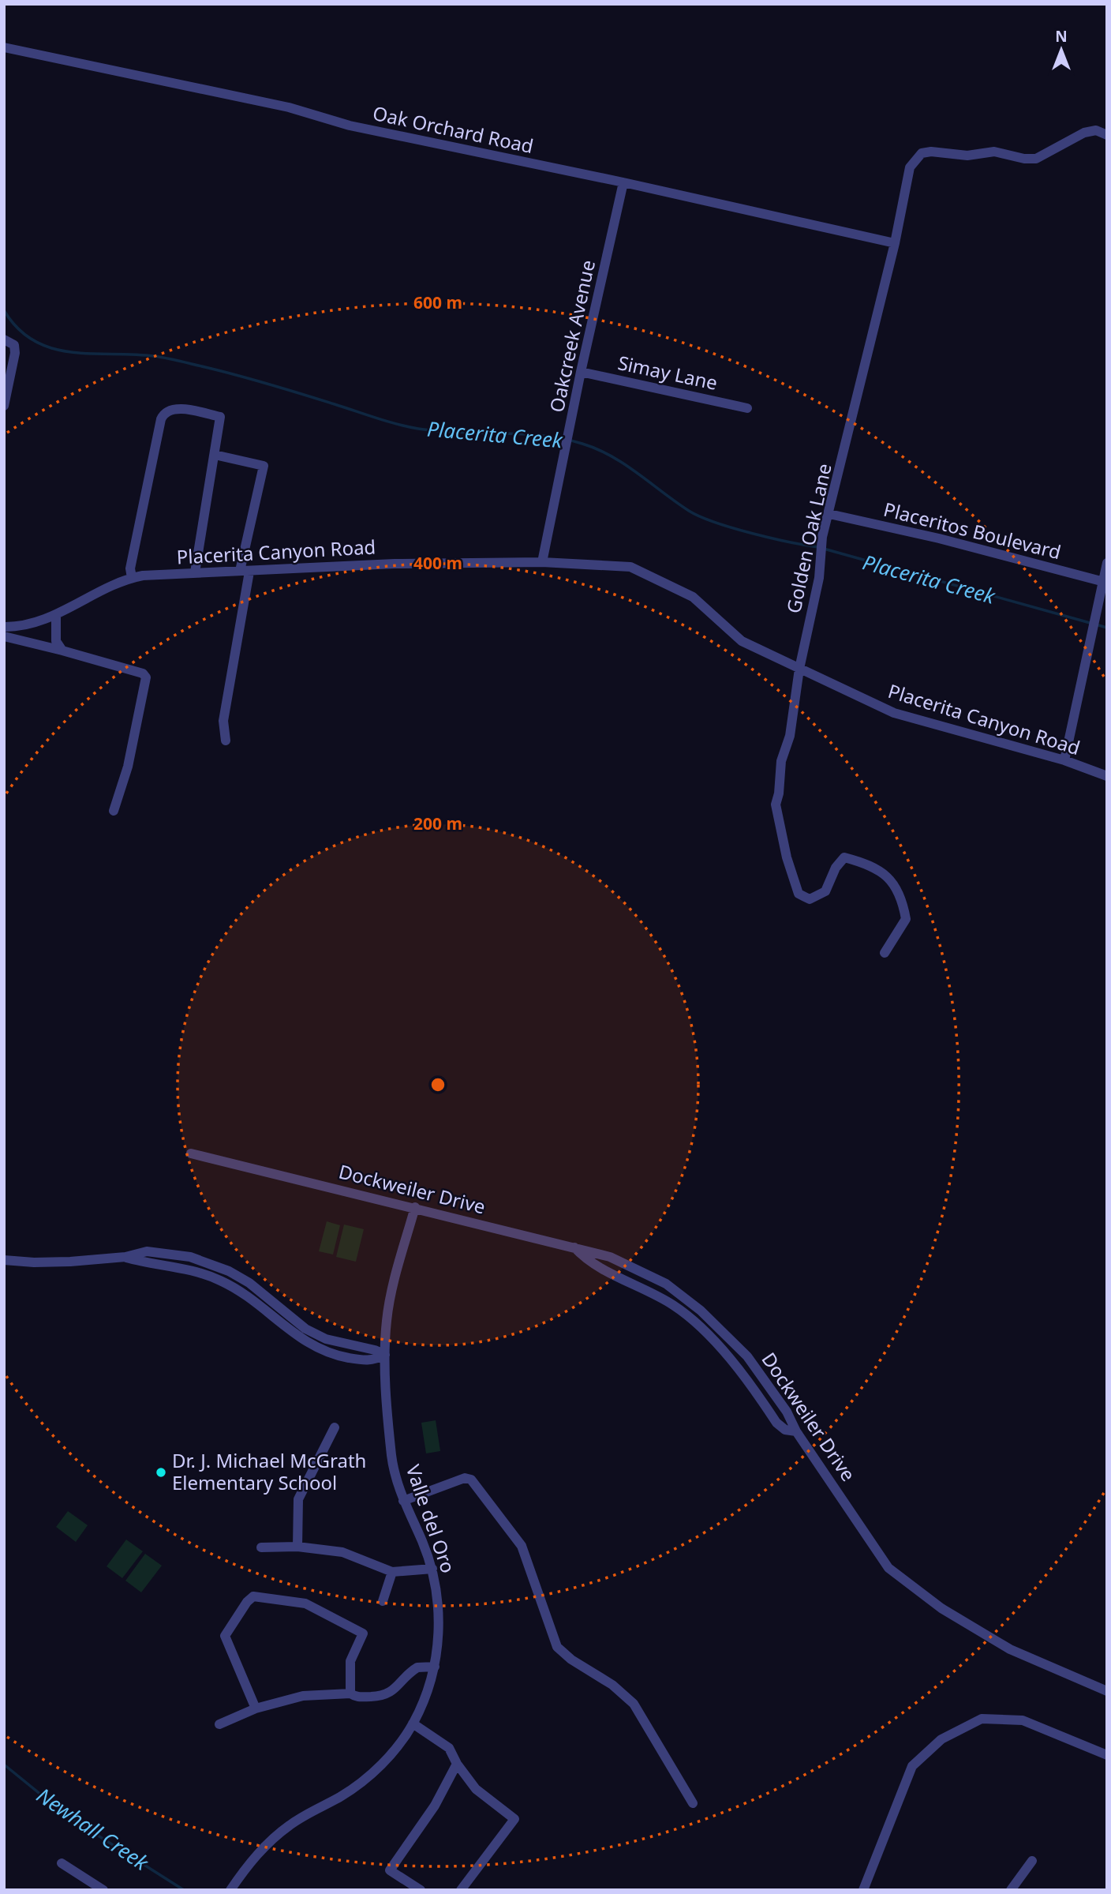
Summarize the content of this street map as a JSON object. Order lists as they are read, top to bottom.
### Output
{
  "streets": {
    "street": [
      "Oak Orchard Road",
      "Oakcreek Avenue",
      "Simay Lane",
      "Placeritos Boulevard",
      "Golden Oak Lane",
      "Placerita Canyon Road",
      "Dockweiler Drive",
      "Valle del Oro"
    ]
  },
  "crossings": [
    ["Oak Orchard Road", "Oakcreek Avenue"],
    ["Oak Orchard Road", "Golden Oak Lane"],
    ["Oakcreek Avenue", "Simay Lane"],
    ["Oakcreek Avenue", "Placerita Canyon Road"],
    ["Placeritos Boulevard", "Golden Oak Lane"],
    ["Golden Oak Lane", "Placerita Canyon Road"],
    ["Dockweiler Drive", "Valle del Oro"]
  ],
  "water": ["Placerita Creek", "Newhall Creek"],
  "places": ["Dr. J. Michael McGrath Elementary School"],
  "north": "top",
  "rings": ["600 m", "400 m", "200 m"]
}
